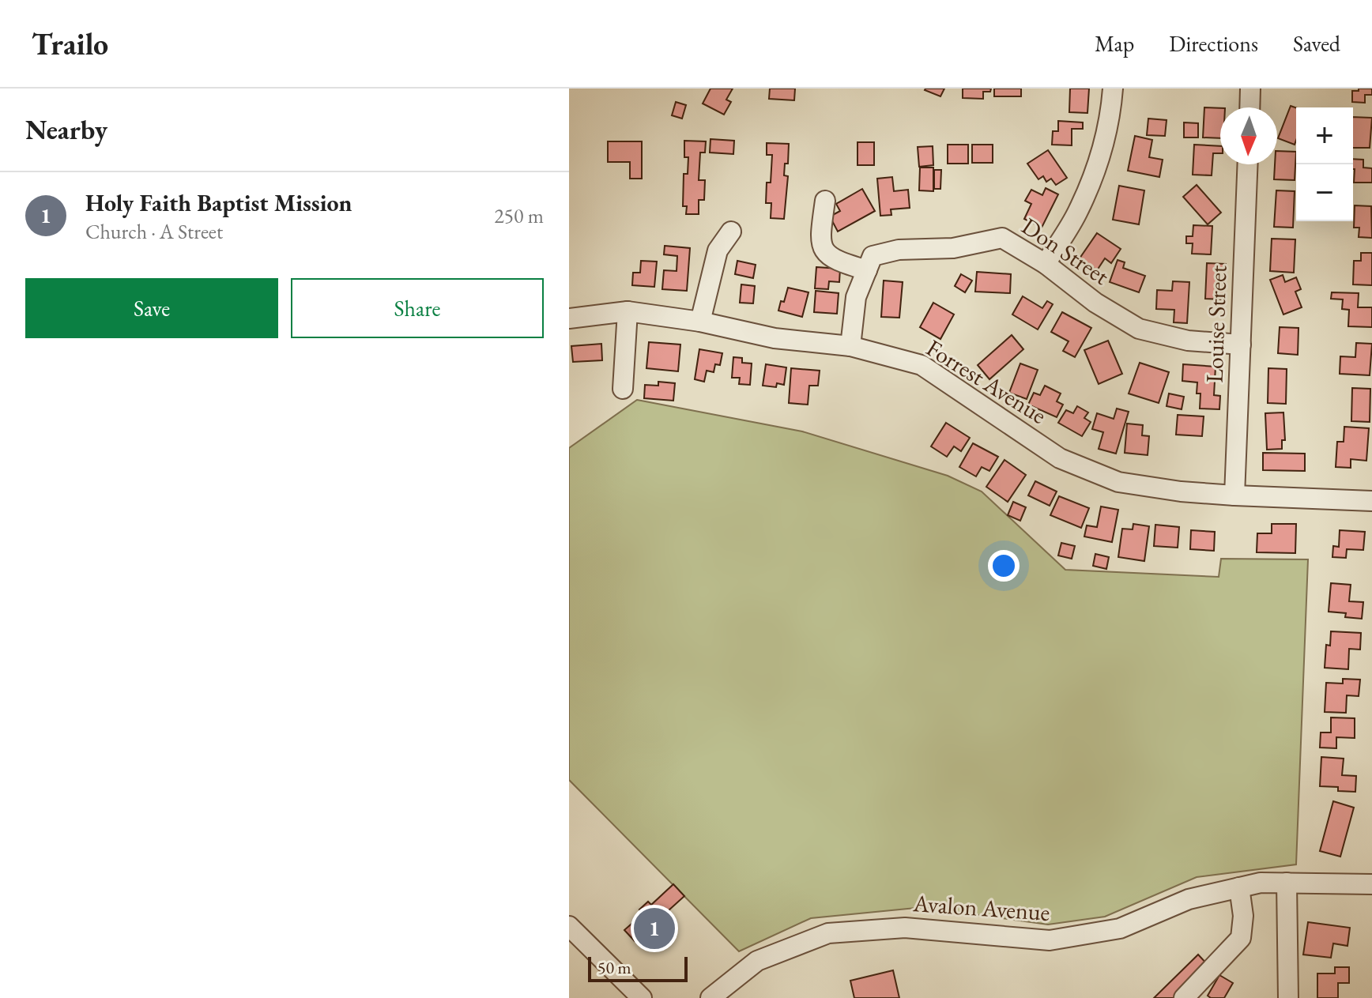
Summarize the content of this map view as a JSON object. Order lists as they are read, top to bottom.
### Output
{
  "streets": {
    "street": [
      "Don Street",
      "Louise Street",
      "Forrest Avenue",
      "Avalon Avenue"
    ]
  },
  "crossings": [
    ["Don Street", "Louise Street"],
    ["Don Street", "Forrest Avenue"],
    ["Louise Street", "Forrest Avenue"]
  ],
  "scale_bar": "50 m",
  "north": "bottom",
  "page": {
    "header": "Trailo",
    "nav": ["Map", "Directions", "Saved"],
    "heading": "Nearby",
    "map_buttons": ["+", "−"],
    "list": [
      {
        "mark": "1",
        "name": "Holy Faith Baptist Mission",
        "note": "Church · A Street",
        "value": "250 m"
      }
    ],
    "buttons": ["Save", "Share"],
    "pins": "1",
    "scale": "50 m"
  }
}
